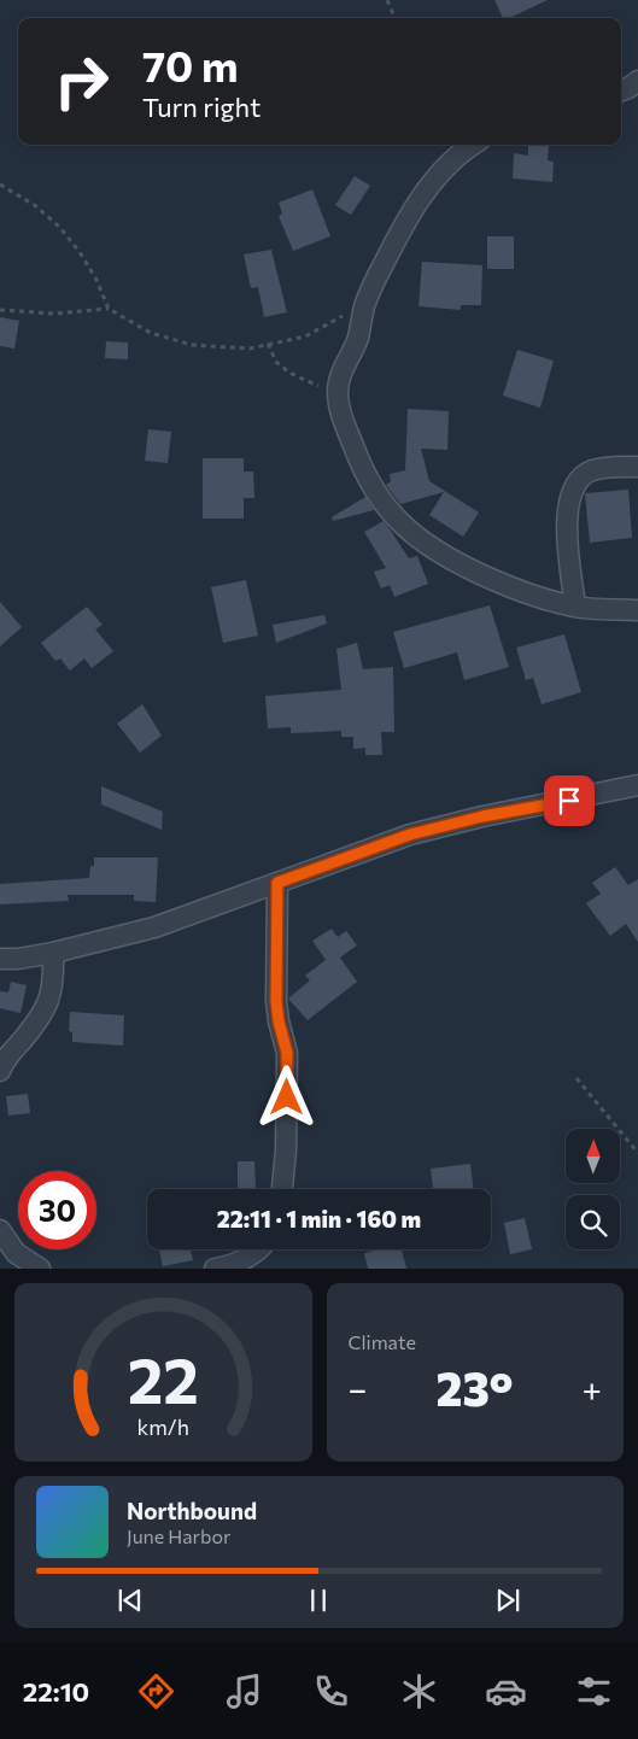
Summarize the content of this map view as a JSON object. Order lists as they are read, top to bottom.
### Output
{
  "north": "top",
  "page": {
    "turn": ["70 m", "Turn right"],
    "limit": "30",
    "trip": "22:11 · 1 min · 160 m",
    "tile": "Climate",
    "heat": ["−", "23°", "+"],
    "song": ["Northbound", "June Harbor"],
    "tabs": "22:10",
    "gauge": ["22", "km/h"]
  }
}
